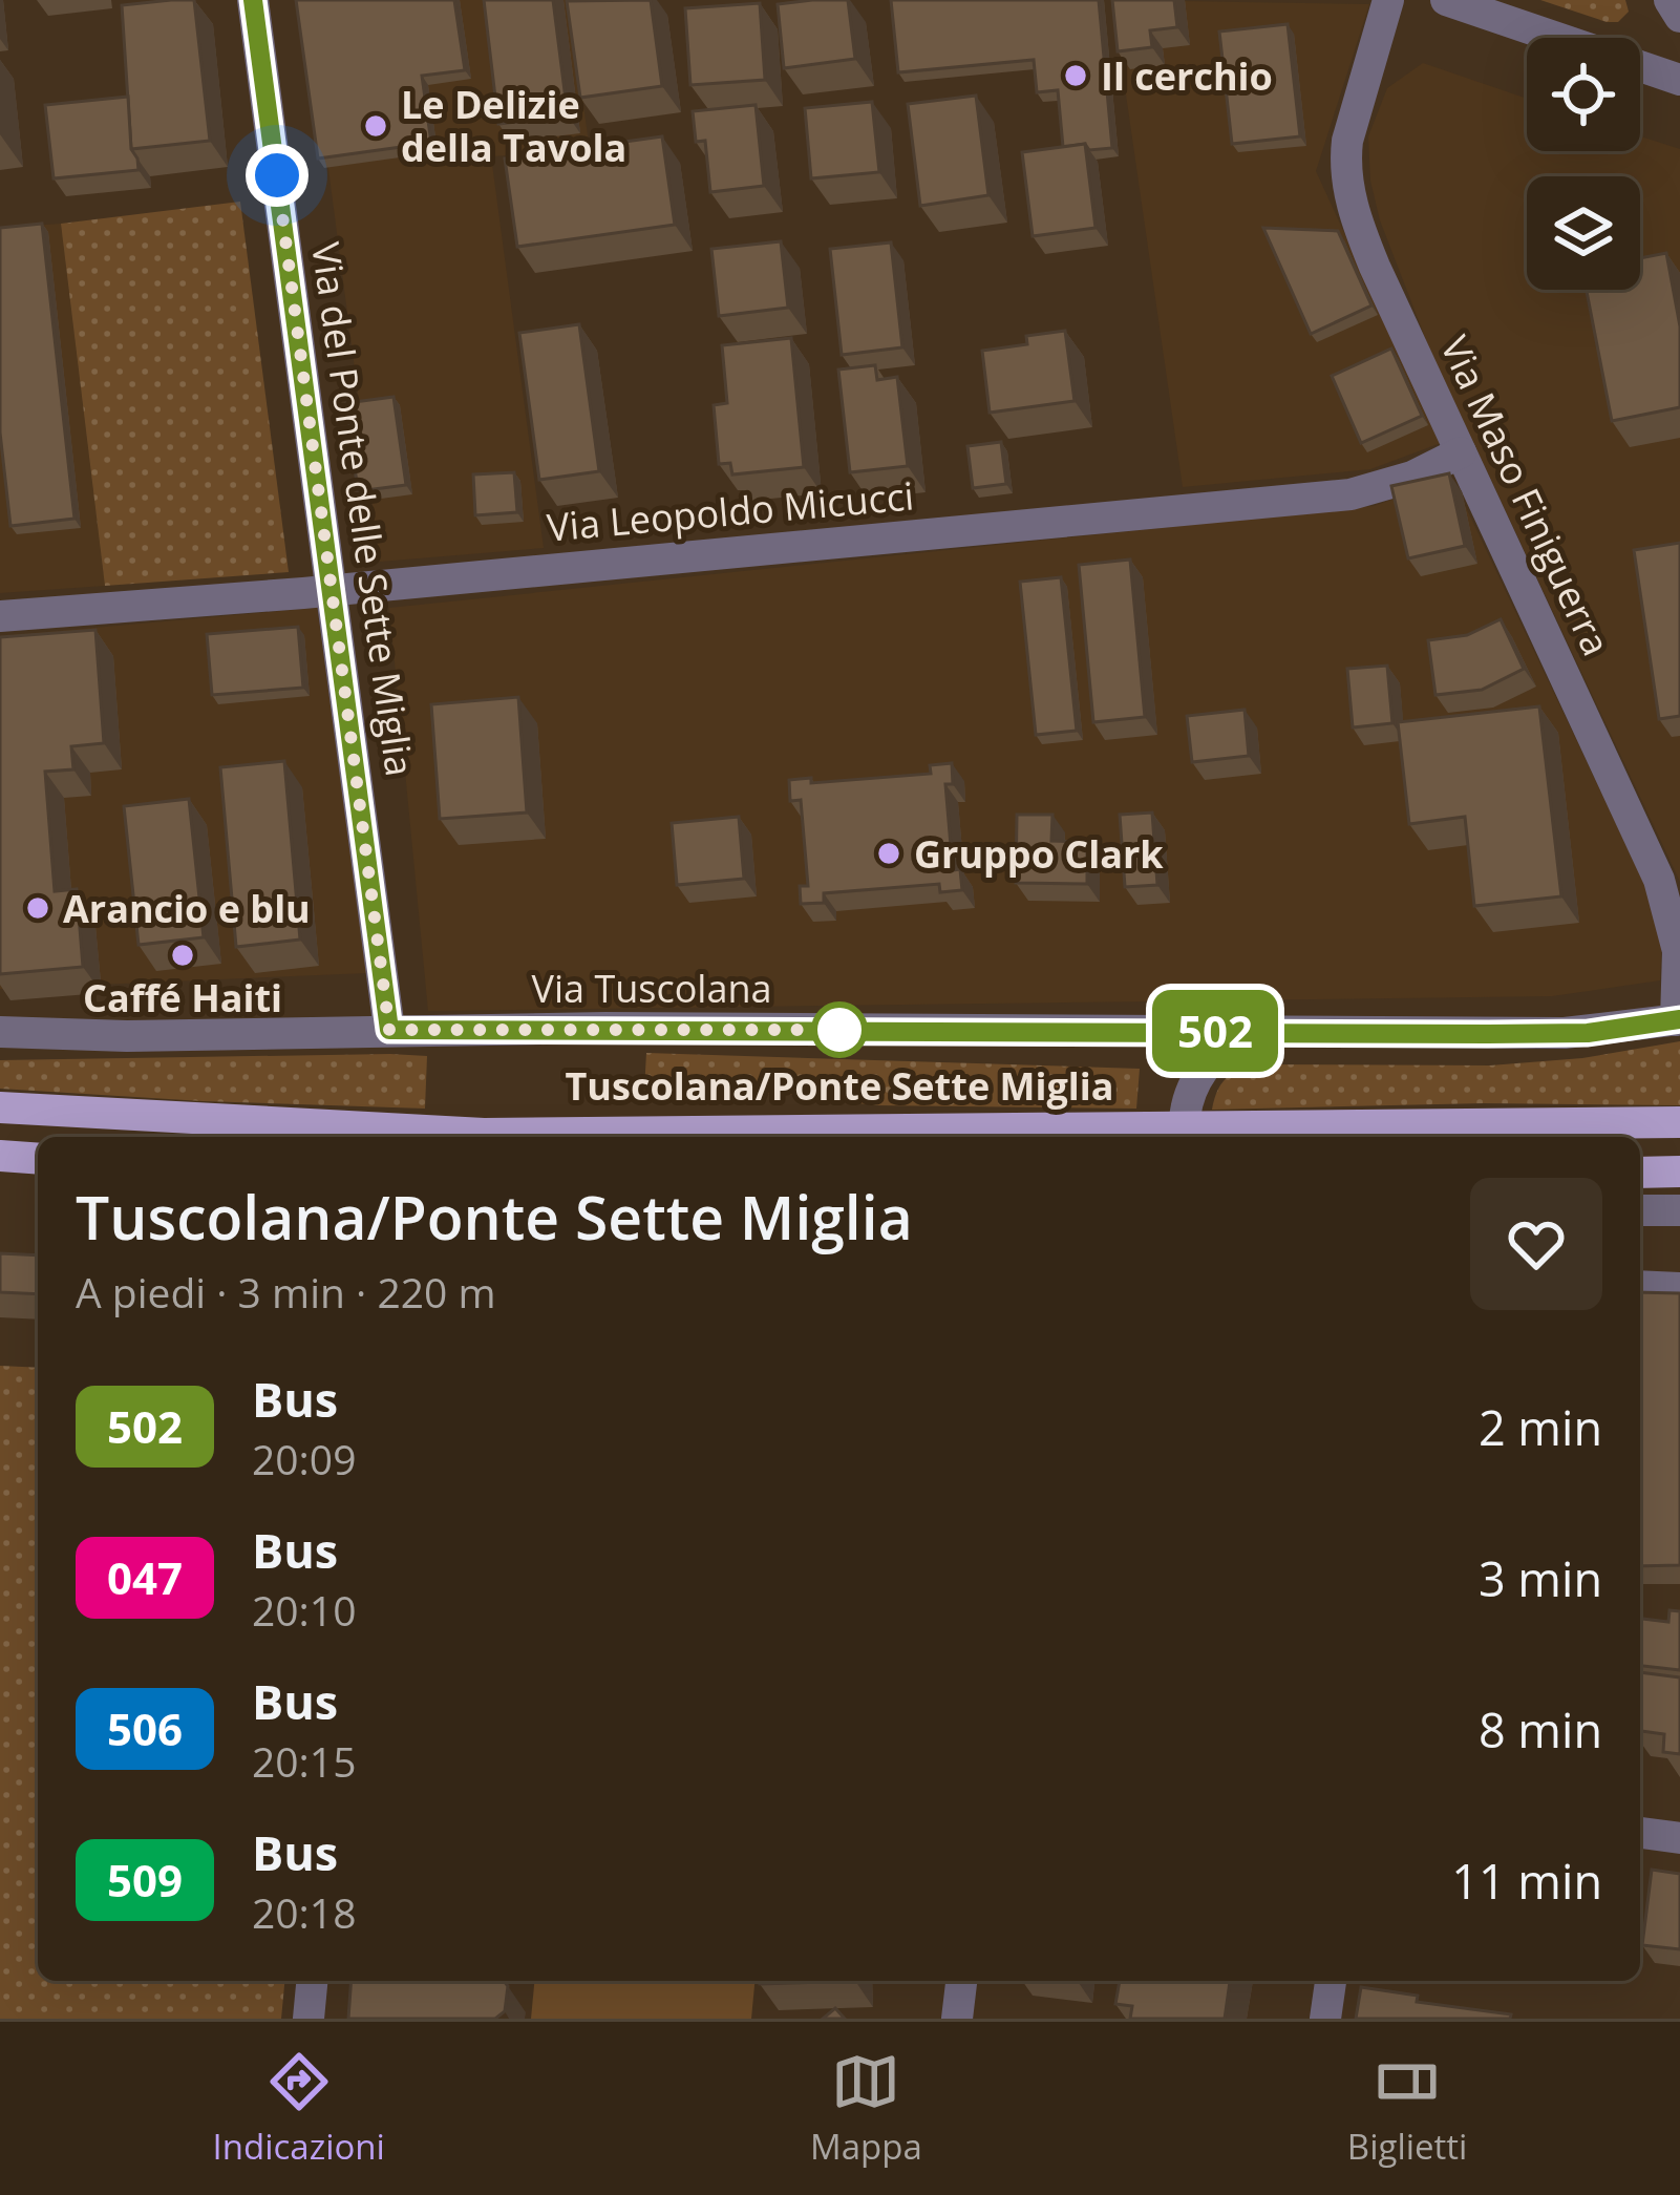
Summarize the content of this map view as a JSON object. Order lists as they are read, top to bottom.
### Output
{
  "streets": {
    "street": [
      "Via Maso Finiguerra",
      "Via del Ponte delle Sette Miglia",
      "Via Leopoldo Micucci",
      "Via Tuscolana"
    ]
  },
  "crossings": [
    ["Via Maso Finiguerra", "Via Leopoldo Micucci"],
    ["Via Maso Finiguerra", "Via Tuscolana"],
    ["Via del Ponte delle Sette Miglia", "Via Leopoldo Micucci"],
    ["Via del Ponte delle Sette Miglia", "Via Tuscolana"]
  ],
  "places": [
    "Il cerchio",
    "Le Delizie della Tavola",
    "Gruppo Clark",
    "Arancio e blu",
    "Caffé Haiti",
    "Tuscolana/Ponte Sette Miglia"
  ],
  "lines": ["bus line 502"],
  "page": {
    "on_map": "502",
    "heading": ["Tuscolana/Ponte Sette Miglia", "A piedi · 3 min · 220 m"],
    "list": [
      {
        "mark": "502",
        "name": "Bus",
        "note": "20:09",
        "value": "2 min"
      },
      {
        "mark": "047",
        "name": "Bus",
        "note": "20:10",
        "value": "3 min"
      },
      {
        "mark": "506",
        "name": "Bus",
        "note": "20:15",
        "value": "8 min"
      },
      {
        "mark": "509",
        "name": "Bus",
        "note": "20:18",
        "value": "11 min"
      }
    ],
    "tabs": ["Indicazioni", "Mappa", "Biglietti"]
  }
}
